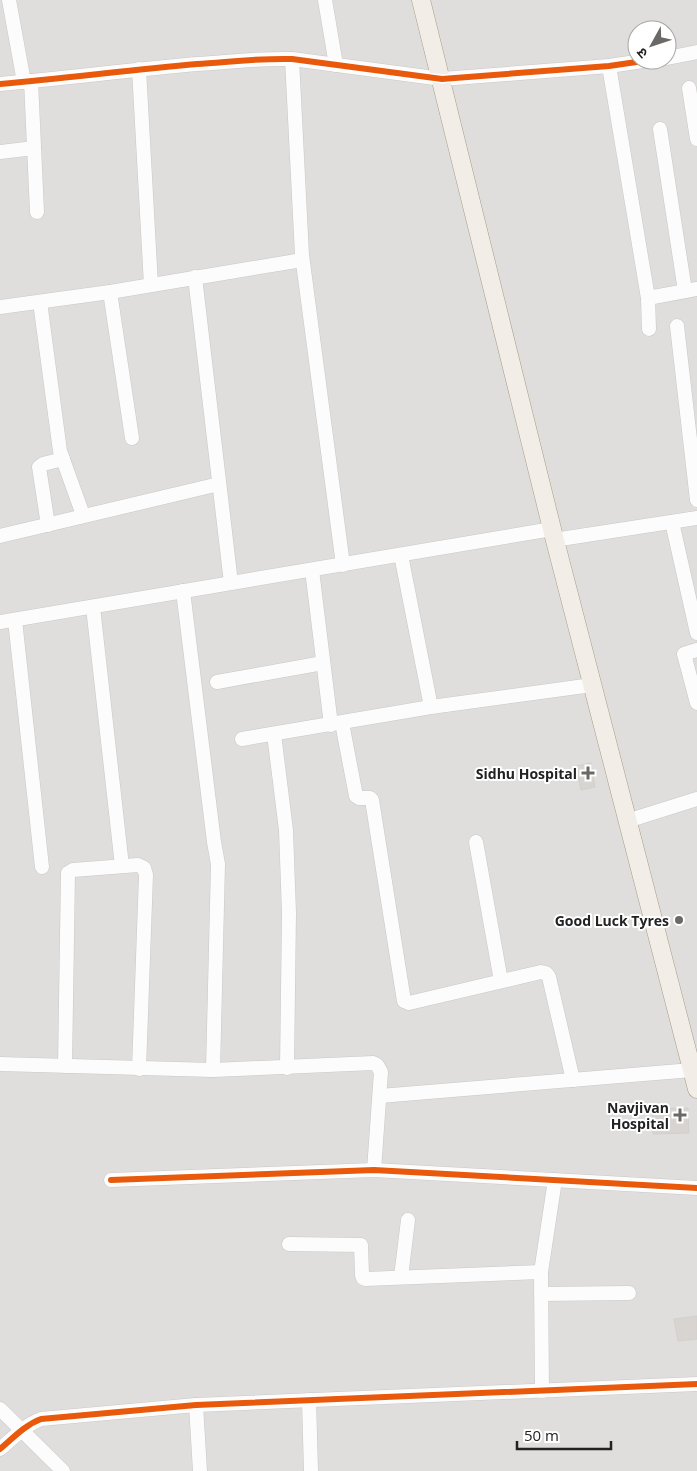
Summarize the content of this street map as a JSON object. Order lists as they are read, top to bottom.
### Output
{
  "places": {
    "health": ["Sidhu Hospital", "Navjivan Hospital"],
    "other": ["Good Luck Tyres"]
  },
  "scale_bar": "50 m",
  "north": "bottom left"
}
